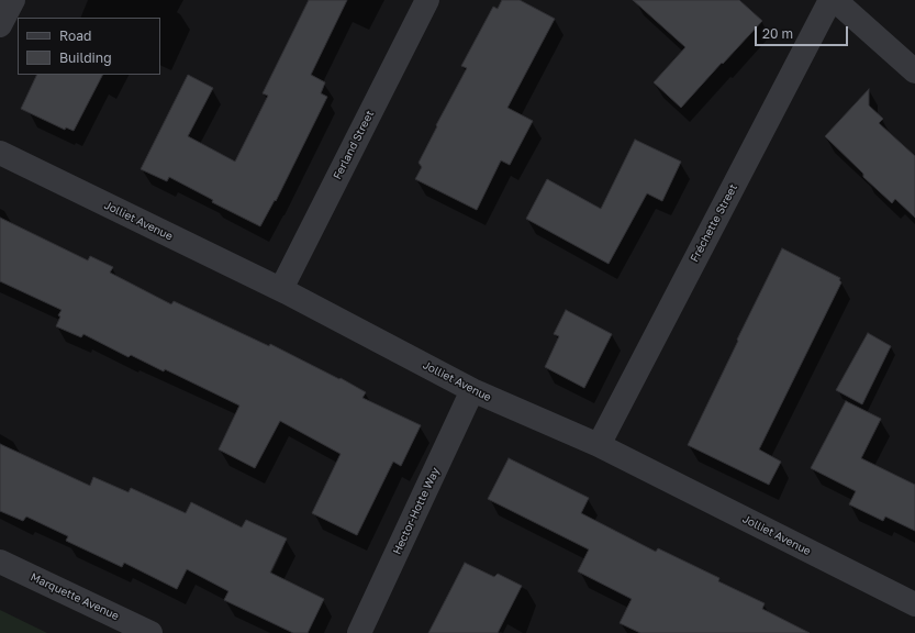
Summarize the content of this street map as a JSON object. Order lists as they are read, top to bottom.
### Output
{
  "streets": {
    "street": [
      "Ferland Street",
      "Jolliet Avenue",
      "Fréchette Street",
      "Hector-Hotte Way",
      "Marquette Avenue"
    ]
  },
  "crossings": [
    ["Ferland Street", "Jolliet Avenue"],
    ["Jolliet Avenue", "Fréchette Street"],
    ["Jolliet Avenue", "Hector-Hotte Way"]
  ],
  "legend": ["Road", "Building"],
  "scale_bar": "20 m"
}
